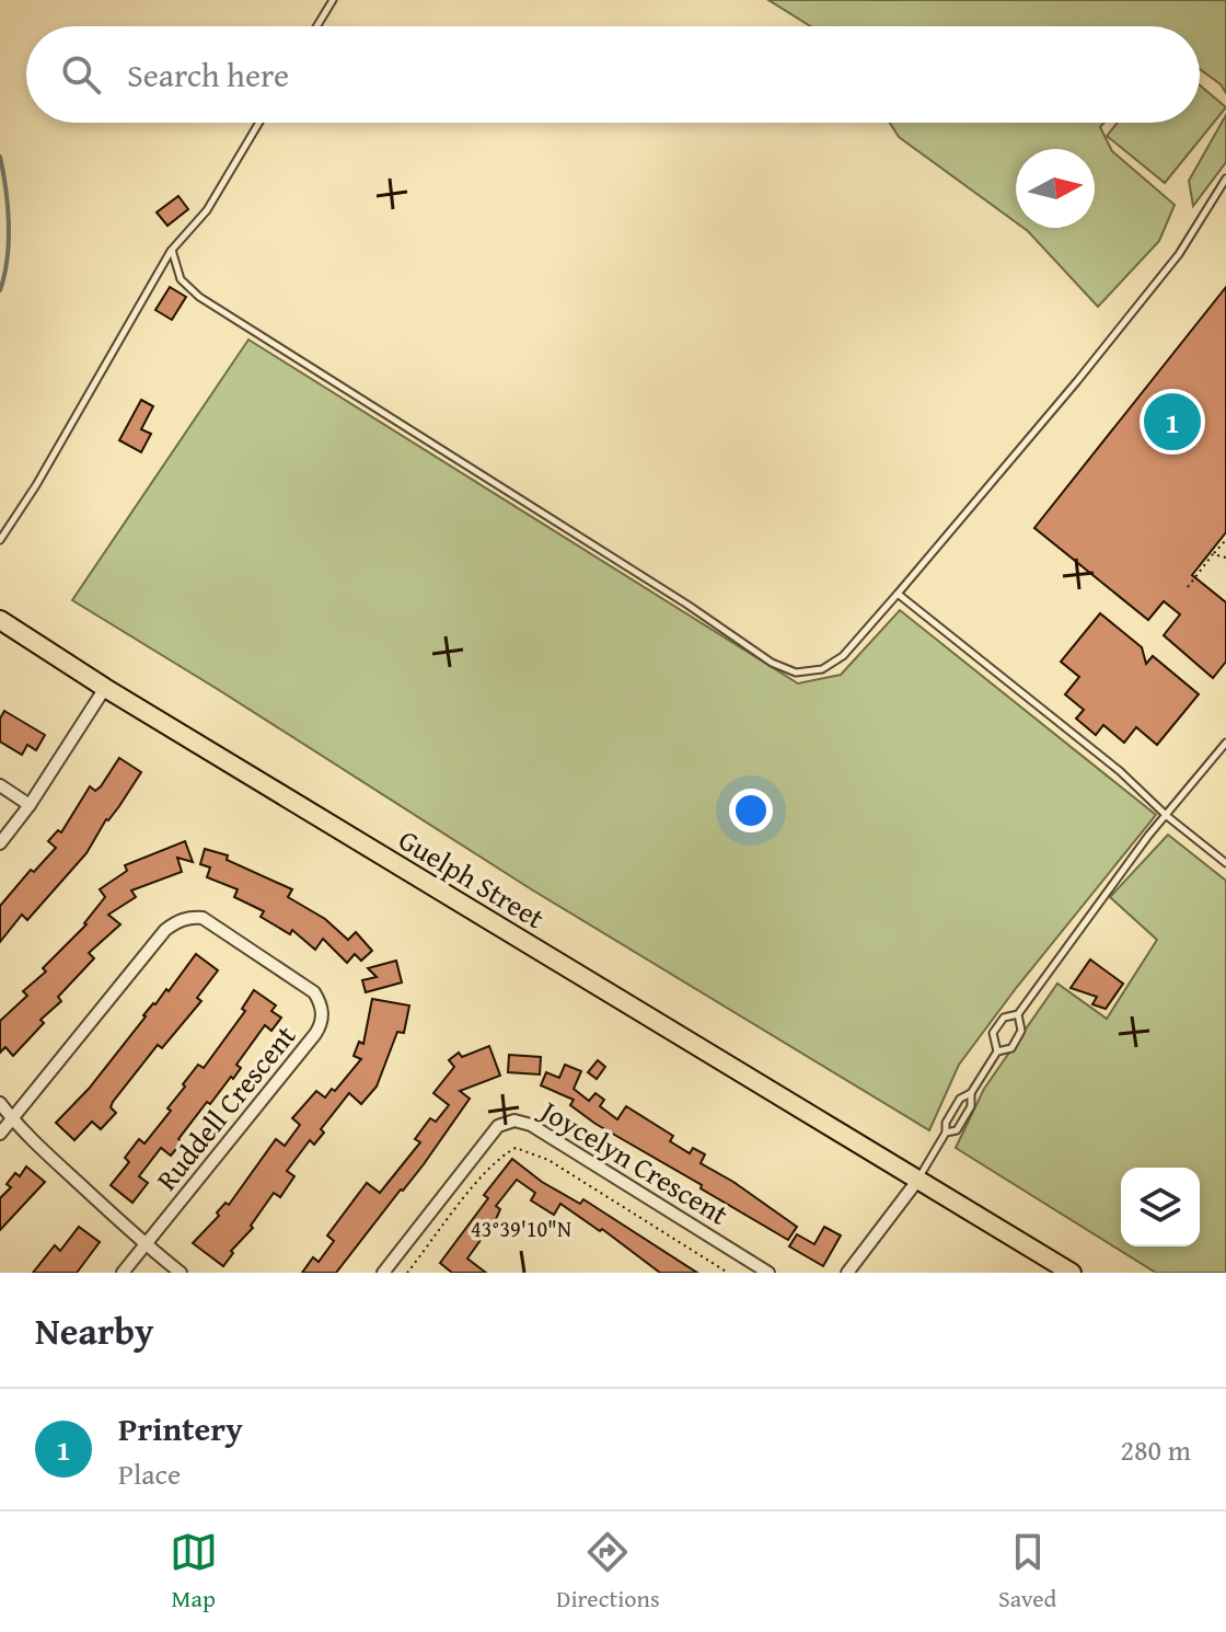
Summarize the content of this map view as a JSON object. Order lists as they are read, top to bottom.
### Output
{
  "streets": {
    "main road": ["Guelph Street"],
    "street": ["Ruddell Crescent", "Joycelyn Crescent"]
  },
  "north": "right",
  "page": {
    "search": "Search here",
    "pins": "1",
    "heading": "Nearby",
    "list": [
      {
        "mark": "1",
        "name": "Printery",
        "note": "Place",
        "value": "280 m"
      }
    ],
    "nav": ["Map", "Directions", "Saved"]
  },
  "coordinates": ["43°39'10\"N"]
}
